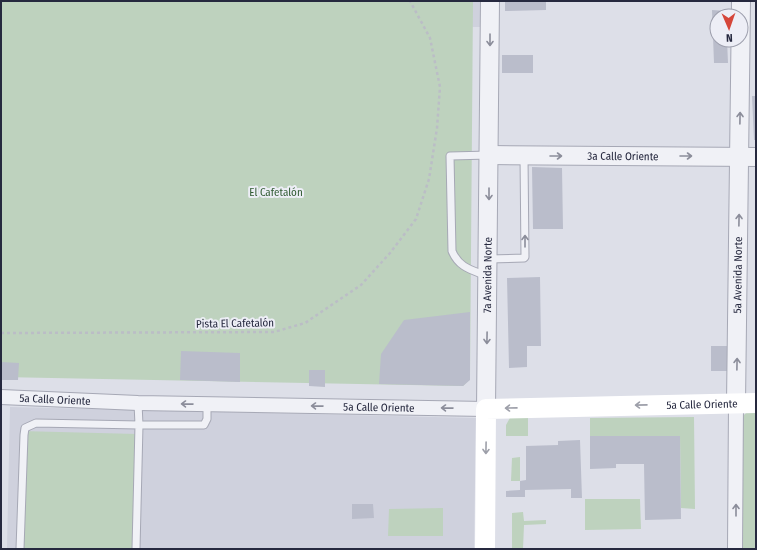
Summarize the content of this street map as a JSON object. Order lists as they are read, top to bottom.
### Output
{
  "streets": {
    "main road": ["7a Avenida Norte", "5a Calle Oriente"],
    "street": ["3a Calle Oriente", "5a Avenida Norte"],
    "path": ["Pista El Cafetalón"]
  },
  "crossings": [
    ["3a Calle Oriente", "7a Avenida Norte"],
    ["3a Calle Oriente", "5a Avenida Norte"],
    ["7a Avenida Norte", "5a Calle Oriente"],
    ["5a Avenida Norte", "5a Calle Oriente"]
  ],
  "one_way": [
    "3a Calle Oriente",
    "7a Avenida Norte",
    "5a Avenida Norte",
    "5a Calle Oriente"
  ],
  "parks": ["El Cafetalón"],
  "north": "bottom"
}
